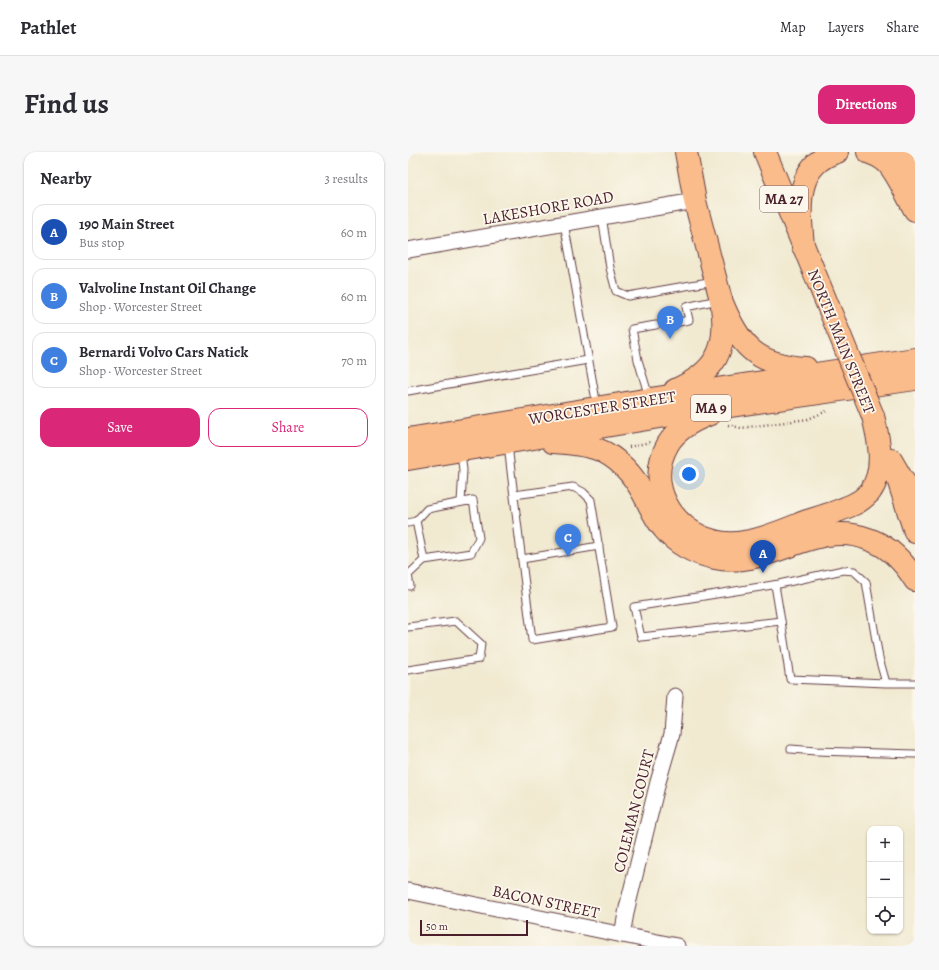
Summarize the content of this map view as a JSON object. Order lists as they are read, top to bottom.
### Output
{
  "streets": {
    "main road": [
      "MA 27",
      "NORTH MAIN STREET",
      "WORCESTER STREET",
      "MA 9"
    ],
    "street": ["LAKESHORE ROAD", "COLEMAN COURT", "BACON STREET"]
  },
  "crossings": [
    ["COLEMAN COURT", "BACON STREET"]
  ],
  "scale_bar": "50 m",
  "page": {
    "header": "Pathlet",
    "nav": ["Map", "Layers", "Share"],
    "title": "Find us",
    "buttons": [
      "Directions",
      ["Save", "Share"]
    ],
    "heading": ["Nearby", "3 results"],
    "list": [
      {
        "mark": "A",
        "name": "190 Main Street",
        "note": "Bus stop",
        "value": "60 m"
      },
      {
        "mark": "B",
        "name": "Valvoline Instant Oil Change",
        "note": "Shop · Worcester Street",
        "value": "60 m"
      },
      {
        "mark": "C",
        "name": "Bernardi Volvo Cars Natick",
        "note": "Shop · Worcester Street",
        "value": "70 m"
      }
    ],
    "pins": ["B", "C", "A"],
    "map_buttons": ["+", "−"],
    "scale": "50 m"
  }
}
